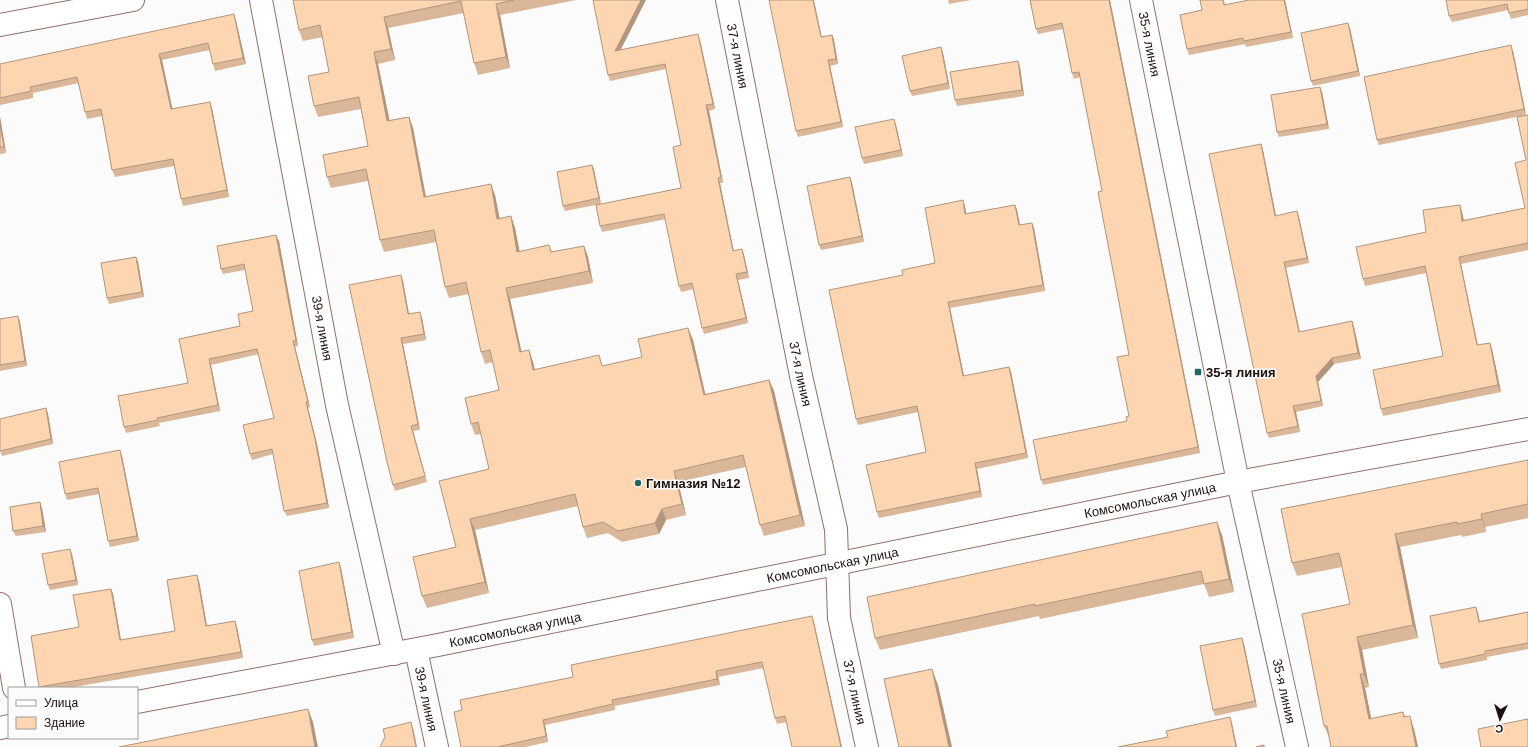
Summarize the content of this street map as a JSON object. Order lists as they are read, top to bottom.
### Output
{
  "streets": {
    "street": [
      "35-я линия",
      "37-я линия",
      "39-я линия",
      "Комсомольская улица"
    ]
  },
  "crossings": [
    ["35-я линия", "Комсомольская улица"],
    ["37-я линия", "Комсомольская улица"],
    ["39-я линия", "Комсомольская улица"]
  ],
  "places": {
    "transit": ["35-я линия"],
    "other": ["Гимназия №12"]
  },
  "legend": ["Улица", "Здание"],
  "north": "bottom"
}
